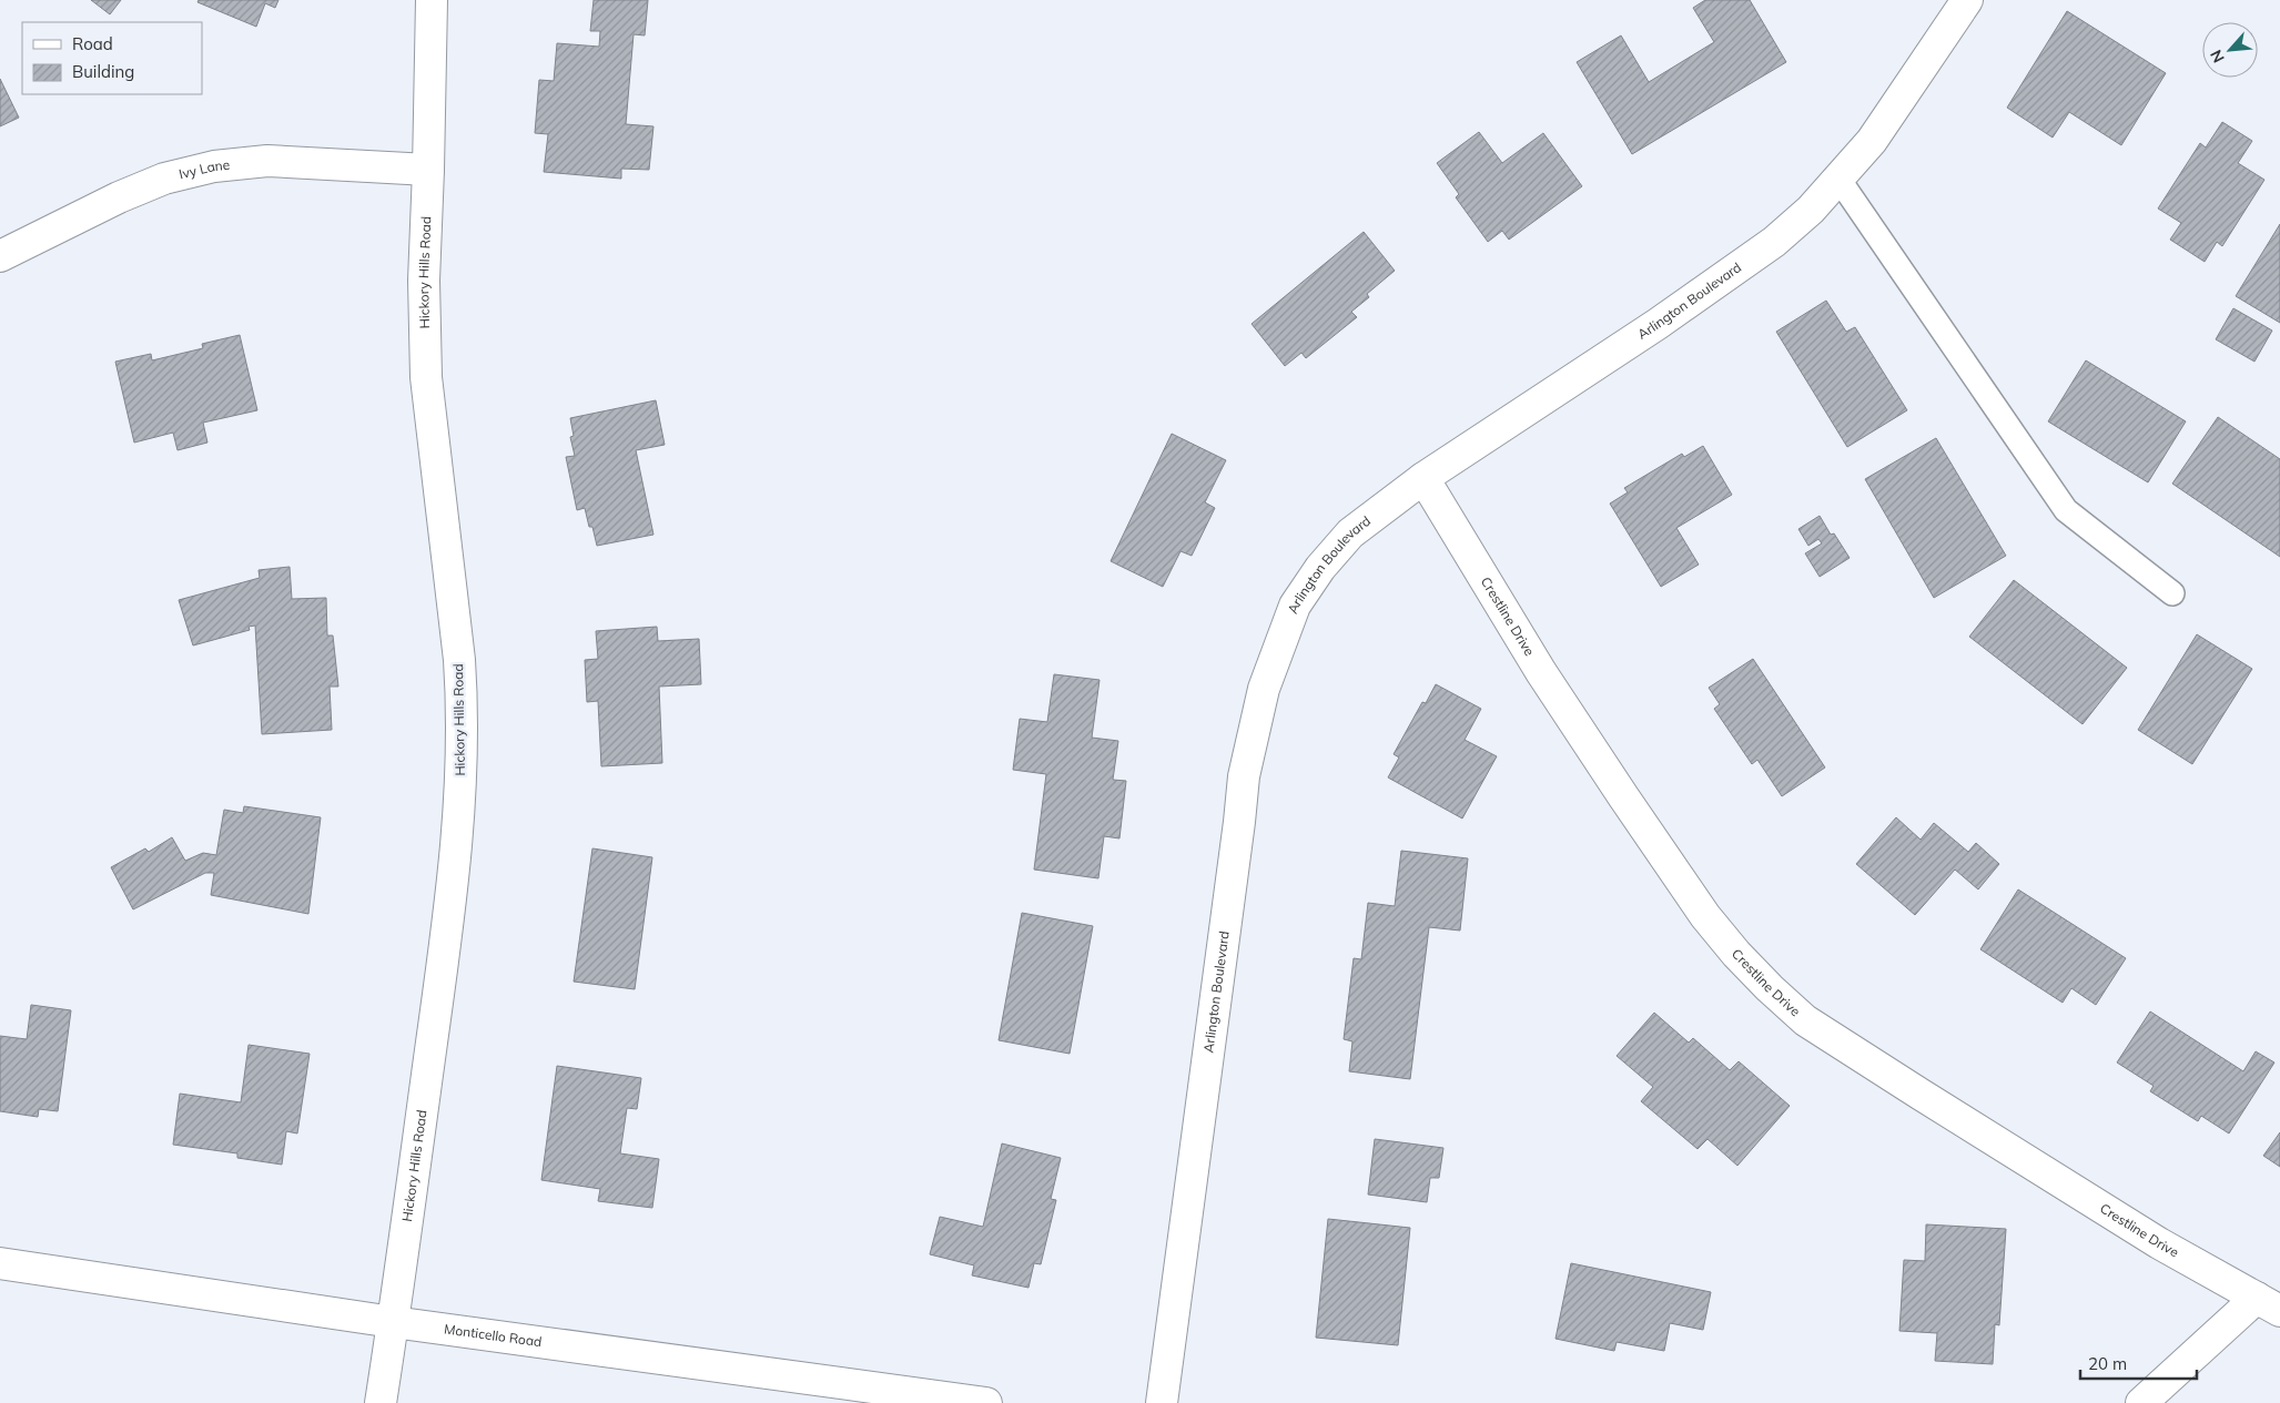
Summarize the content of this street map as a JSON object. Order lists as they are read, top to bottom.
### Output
{
  "streets": {
    "street": [
      "Ivy Lane",
      "Hickory Hills Road",
      "Arlington Boulevard",
      "Crestline Drive",
      "Monticello Road"
    ]
  },
  "crossings": [
    ["Ivy Lane", "Hickory Hills Road"],
    ["Hickory Hills Road", "Monticello Road"],
    ["Arlington Boulevard", "Crestline Drive"]
  ],
  "legend": ["Road", "Building"],
  "scale_bar": "20 m",
  "north": "bottom left"
}
